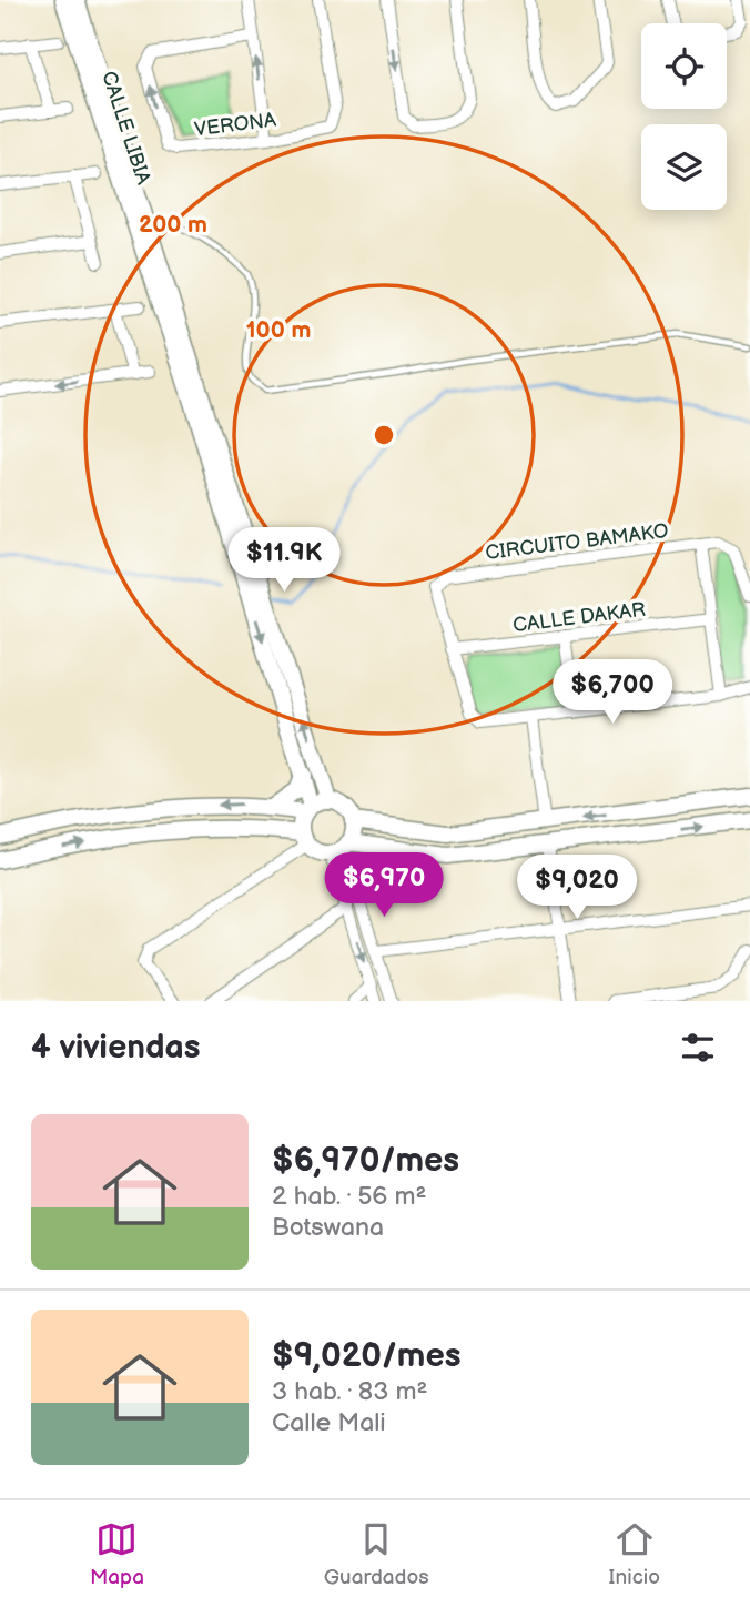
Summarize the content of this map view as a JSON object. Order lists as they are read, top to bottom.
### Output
{
  "streets": {
    "street": [
      "VERONA",
      "CALLE LIBIA",
      "CIRCUITO BAMAKO",
      "CALLE DAKAR"
    ]
  },
  "crossings": [
    ["CIRCUITO BAMAKO", "CALLE DAKAR"]
  ],
  "page": {
    "price": [
      "$11.9K",
      "$6,700",
      "$6,970",
      "$9,020"
    ],
    "heading": "4 viviendas",
    "list": [
      {
        "name": "$6,970/mes",
        "note": "2 hab. · 56 m² · Botswana"
      },
      {
        "name": "$9,020/mes",
        "note": "3 hab. · 83 m² · Calle Mali"
      }
    ],
    "tabs": ["Mapa", "Guardados", "Inicio"]
  },
  "rings": ["200 m", "100 m"]
}
